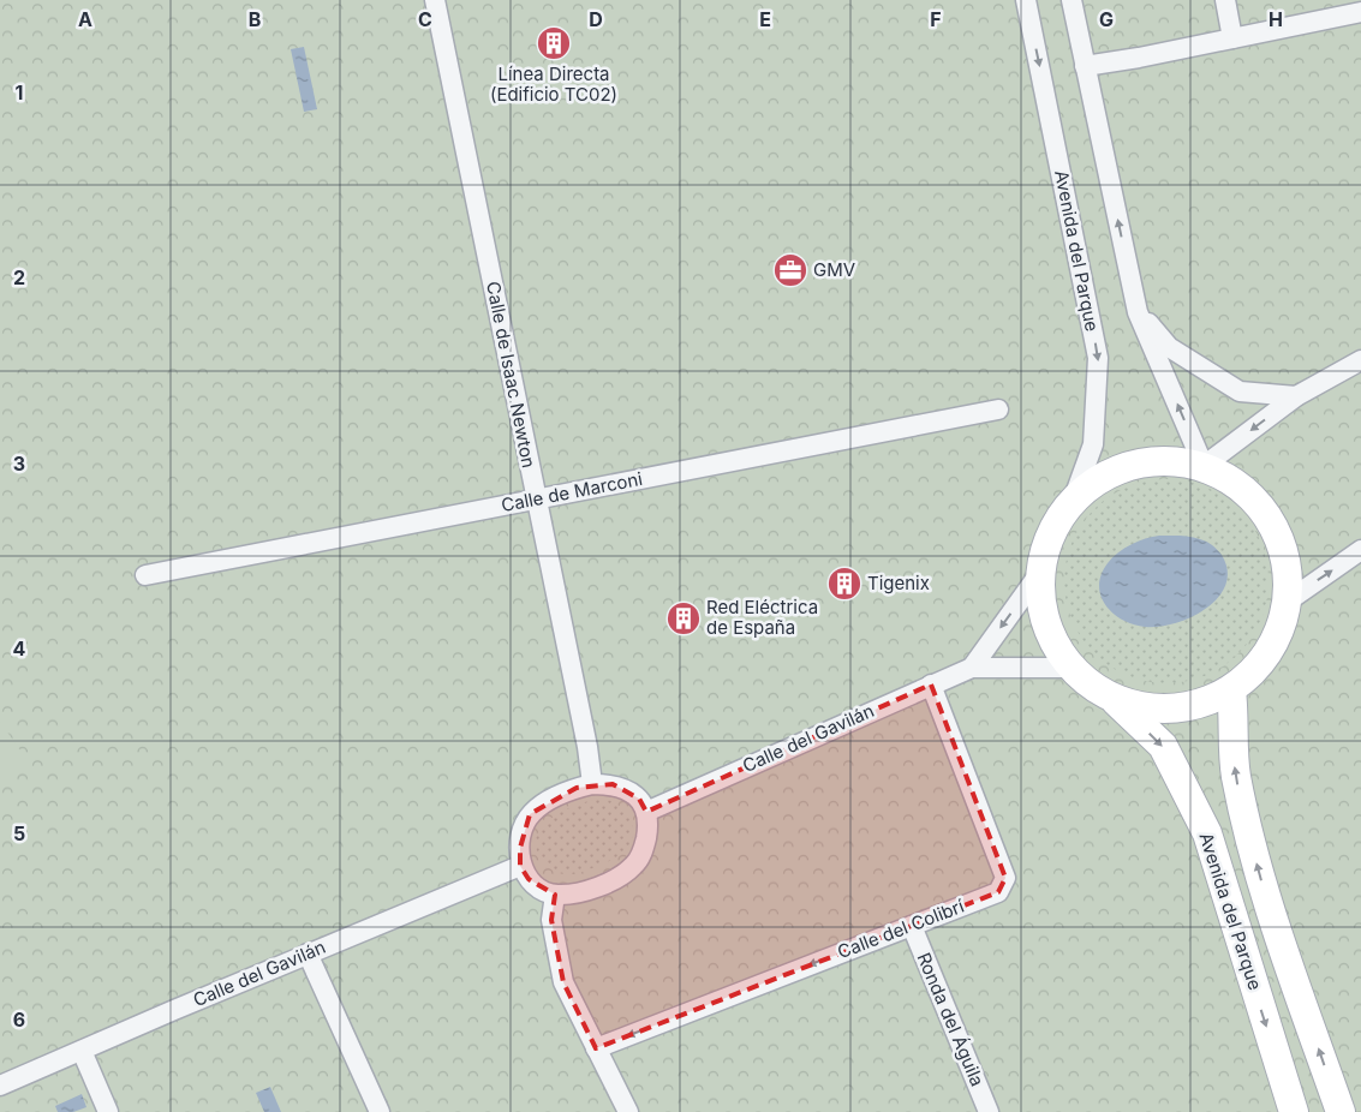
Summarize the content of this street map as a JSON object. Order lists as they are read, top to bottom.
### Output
{
  "streets": {
    "street": [
      "Avenida del Parque",
      "Calle de Isaac Newton",
      "Calle de Marconi",
      "Calle del Gavilán",
      "Calle del Colibrí",
      "Ronda del Águila"
    ]
  },
  "crossings": [
    ["Calle de Isaac Newton", "Calle de Marconi"],
    ["Calle de Isaac Newton", "Calle del Gavilán"],
    ["Calle del Gavilán", "Calle del Colibrí"],
    ["Calle del Colibrí", "Ronda del Águila"]
  ],
  "one_way": ["Calle del Colibrí"],
  "places": {
    "building": ["Línea Directa (Edificio TC02)", "Tigenix", "Red Eléctrica de España"],
    "office": ["GMV"]
  },
  "grid": {
    "columns": [
      "A",
      "B",
      "C",
      "D",
      "E",
      "F",
      "G",
      "H"
    ],
    "rows": [
      "1",
      "2",
      "3",
      "4",
      "5",
      "6"
    ]
  }
}
